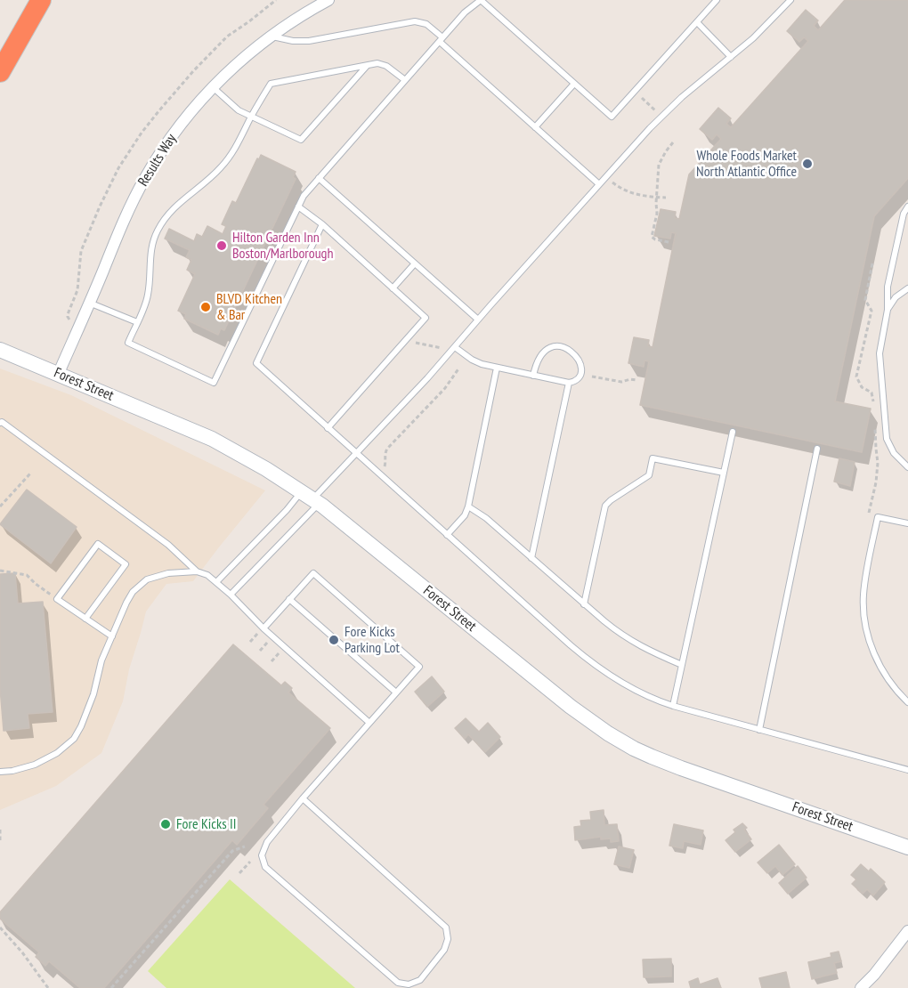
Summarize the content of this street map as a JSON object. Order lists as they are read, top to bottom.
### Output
{
  "streets": {
    "main road": ["Forest Street"],
    "street": ["Results Way"]
  },
  "crossings": [
    ["Results Way", "Forest Street"]
  ],
  "places": [
    "Whole Foods Market North Atlantic Office",
    "Hilton Garden Inn Boston/Marlborough",
    "BLVD Kitchen & Bar",
    "Fore Kicks Parking Lot",
    "Fore Kicks II"
  ]
}
